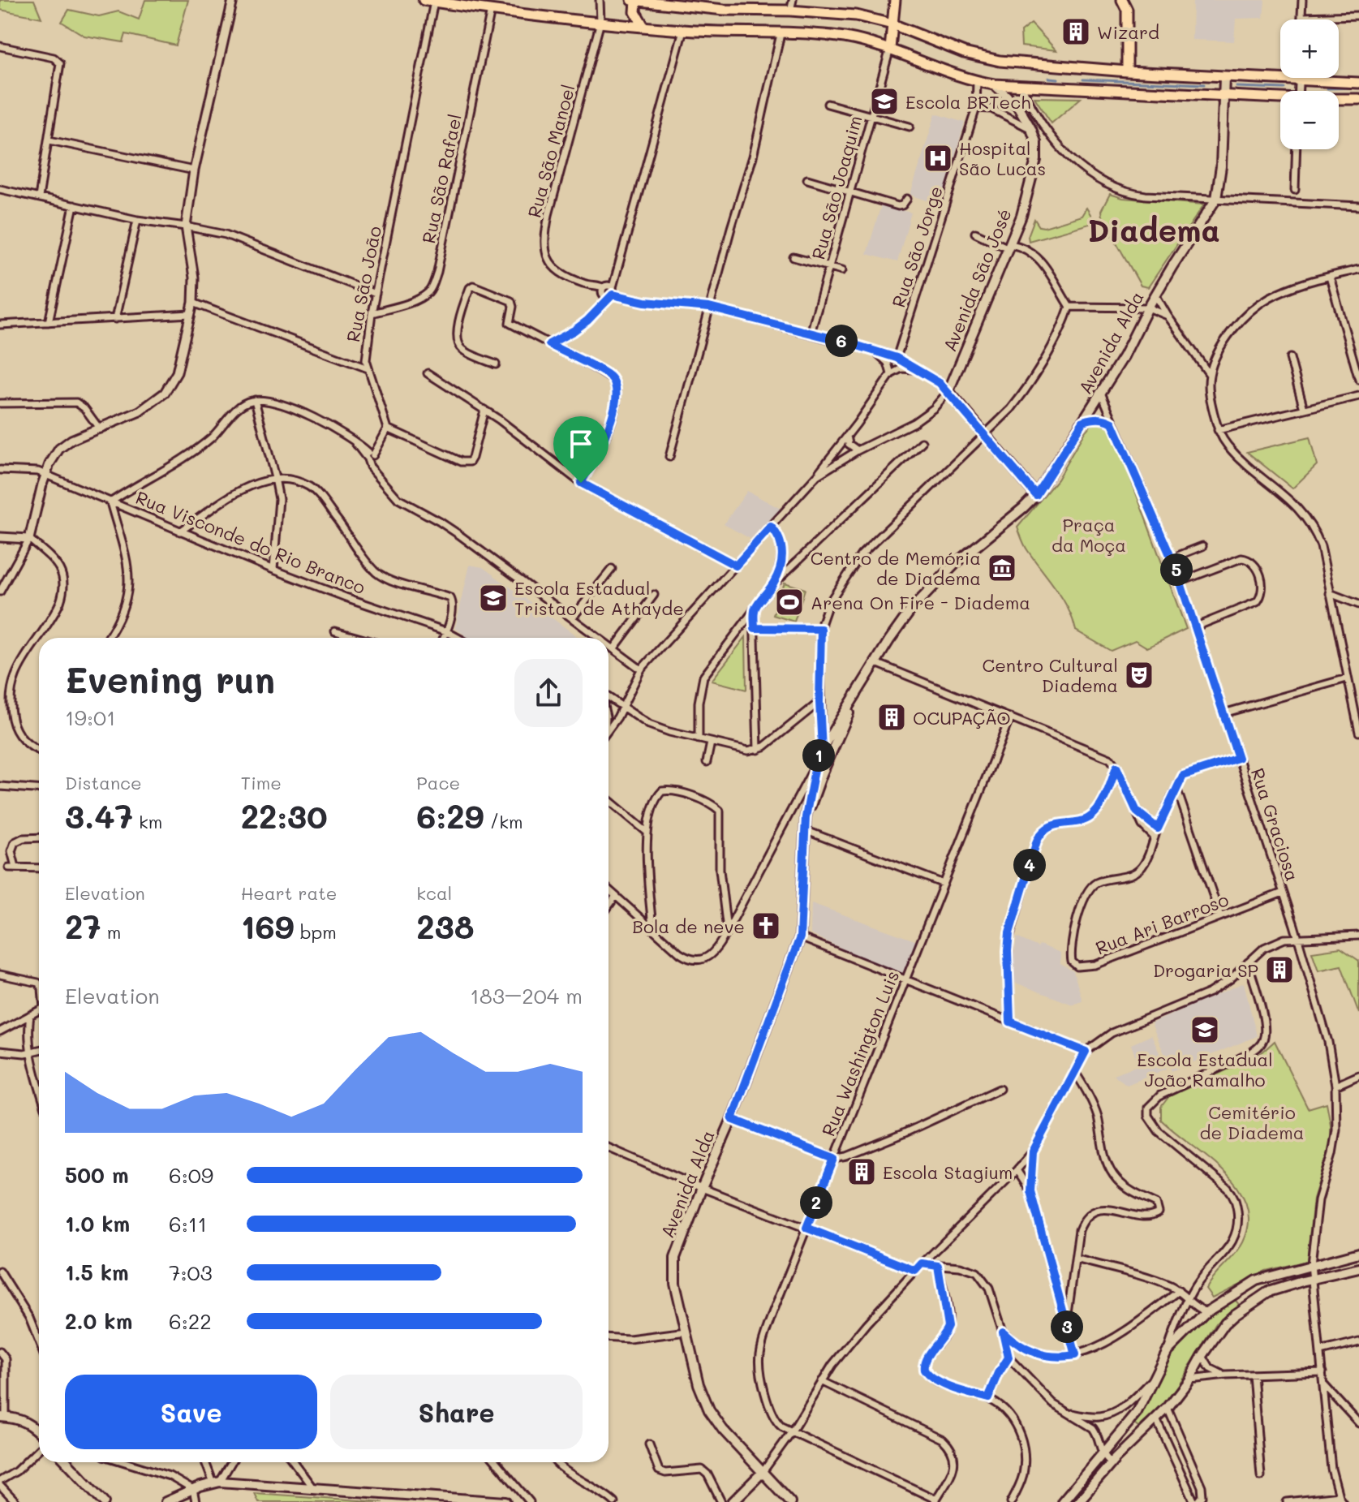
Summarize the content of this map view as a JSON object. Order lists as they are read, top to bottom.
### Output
{
  "streets": {
    "main road": ["Avenida São José", "Avenida Alda"],
    "street": [
      "Rua São Manoel",
      "Rua São Rafael",
      "Rua São Joaquim",
      "Rua São Jorge",
      "Rua São João",
      "Rua Visconde do Rio Branco",
      "Rua Graciosa",
      "Rua Ari Barroso",
      "Rua Washington Luis"
    ]
  },
  "crossings": [
    ["Rua São Rafael", "Rua São João"],
    ["Avenida Alda", "Rua Graciosa"],
    ["Rua Graciosa", "Rua Ari Barroso"]
  ],
  "districts": ["Diadema"],
  "parks": ["Praça da Moça", "Cemitério de Diadema"],
  "places": {
    "building": [
      "Wizard",
      "OCUPAÇÃO",
      "Drogaria SP",
      "Escola Stagium"
    ],
    "school or university": ["Escola BRTech", "Escola Estadual Tristao de Athayde", "Escola Estadual João Ramalho"],
    "hospital": ["Hospital São Lucas"],
    "museum": ["Centro de Memória de Diadema"],
    "sports": ["Arena On Fire - Diadema"],
    "theatre": ["Centro Cultural Diadema"],
    "church": ["Bola de neve"]
  },
  "page": {
    "map_buttons": ["+", "−"],
    "pins": [
      "6",
      "5",
      "1",
      "4",
      "2",
      "3"
    ],
    "heading": ["Evening run", "19:01"],
    "stats": [
      ["Distance", "3.47 km"],
      ["Time", "22:30"],
      ["Pace", "6:29 /km"],
      ["Elevation", "27 m"],
      ["Heart rate", "169 bpm"],
      ["kcal", "238"]
    ],
    "chart": ["Elevation", "183–204 m"],
    "list": [
      {
        "name": "500 m",
        "note": "6:09"
      },
      {
        "name": "1.0 km",
        "note": "6:11"
      },
      {
        "name": "1.5 km",
        "note": "7:03"
      },
      {
        "name": "2.0 km",
        "note": "6:22"
      }
    ],
    "buttons": ["Save", "Share"]
  }
}
